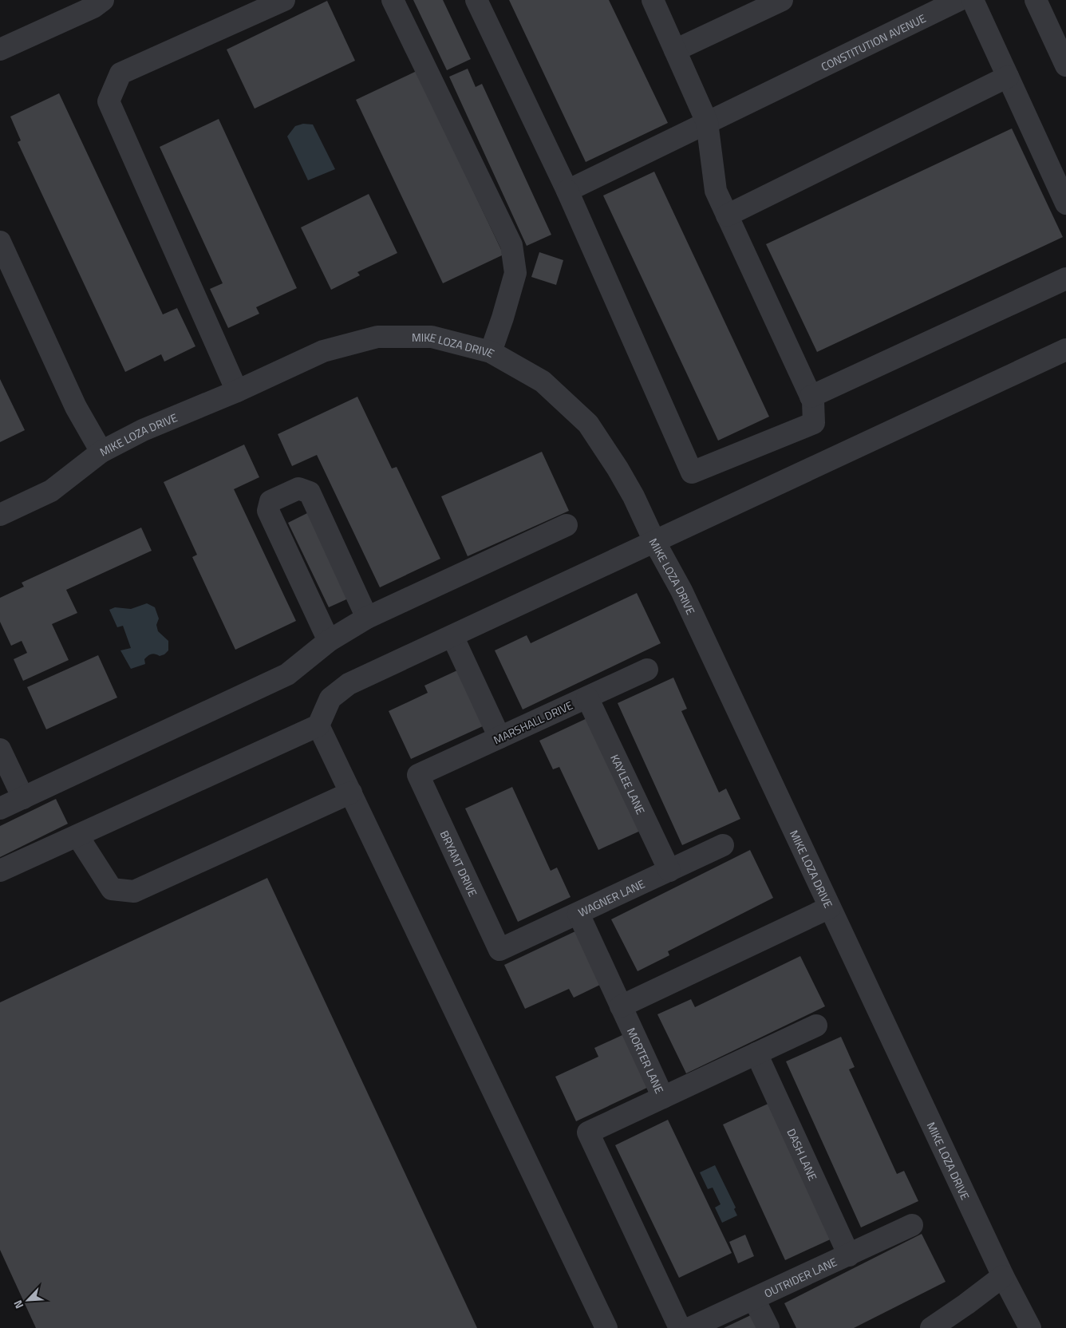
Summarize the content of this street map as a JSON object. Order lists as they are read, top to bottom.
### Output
{
  "streets": {
    "street": [
      "CONSTITUTION AVENUE",
      "MIKE LOZA DRIVE",
      "MARSHALL DRIVE",
      "KAYLEE LANE",
      "BRYANT DRIVE",
      "WAGNER LANE",
      "MORTER LANE",
      "DASH LANE",
      "OUTRIDER LANE"
    ]
  },
  "crossings": [
    ["MARSHALL DRIVE", "KAYLEE LANE"],
    ["MARSHALL DRIVE", "BRYANT DRIVE"],
    ["KAYLEE LANE", "WAGNER LANE"],
    ["BRYANT DRIVE", "WAGNER LANE"],
    ["WAGNER LANE", "MORTER LANE"],
    ["MORTER LANE", "DASH LANE"],
    ["DASH LANE", "OUTRIDER LANE"]
  ],
  "north": "bottom left"
}
